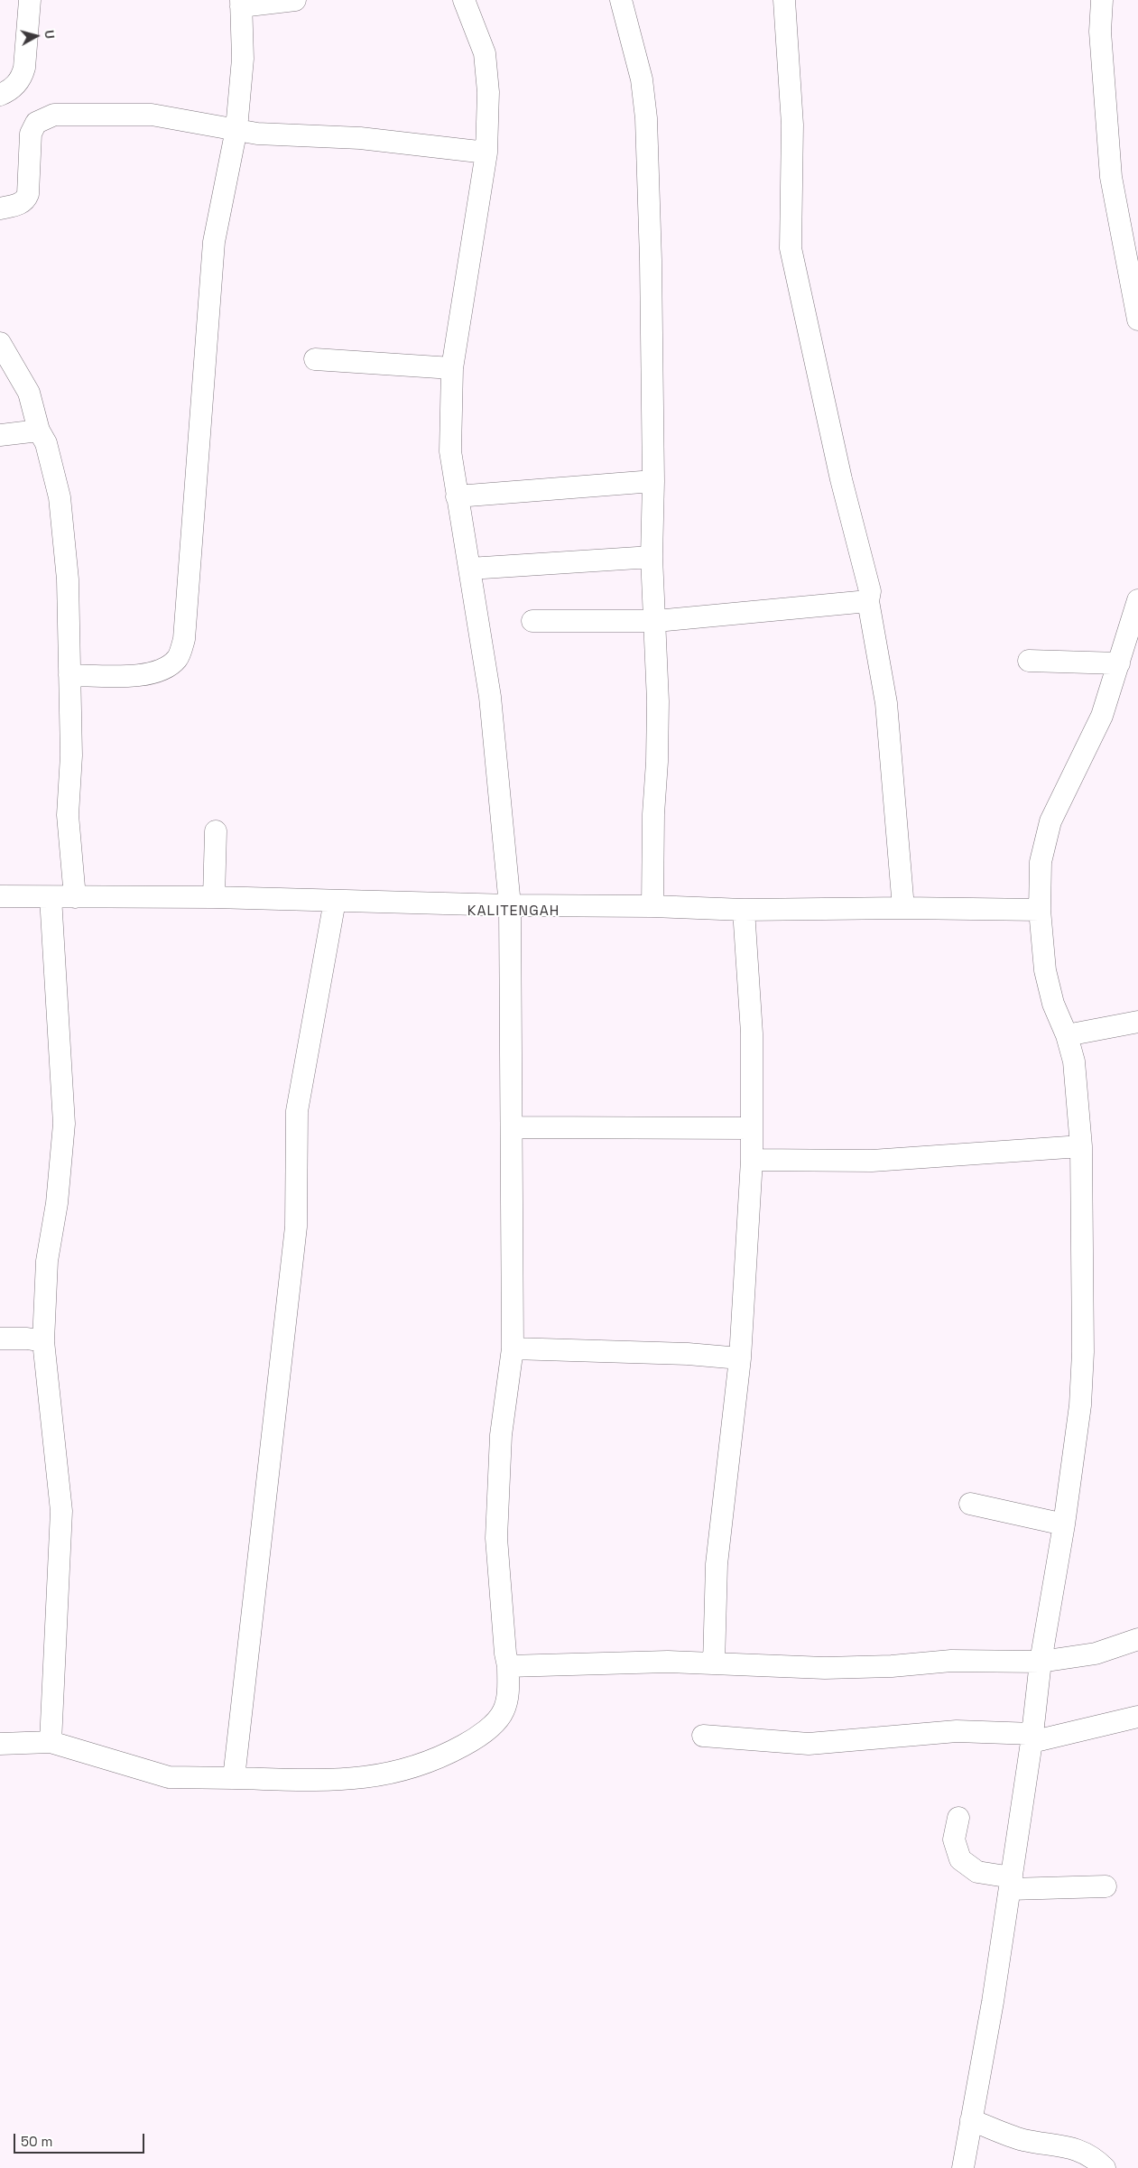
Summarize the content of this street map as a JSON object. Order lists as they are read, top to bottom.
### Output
{
  "districts": ["KALITENGAH"],
  "scale_bar": "50 m",
  "north": "right"
}
